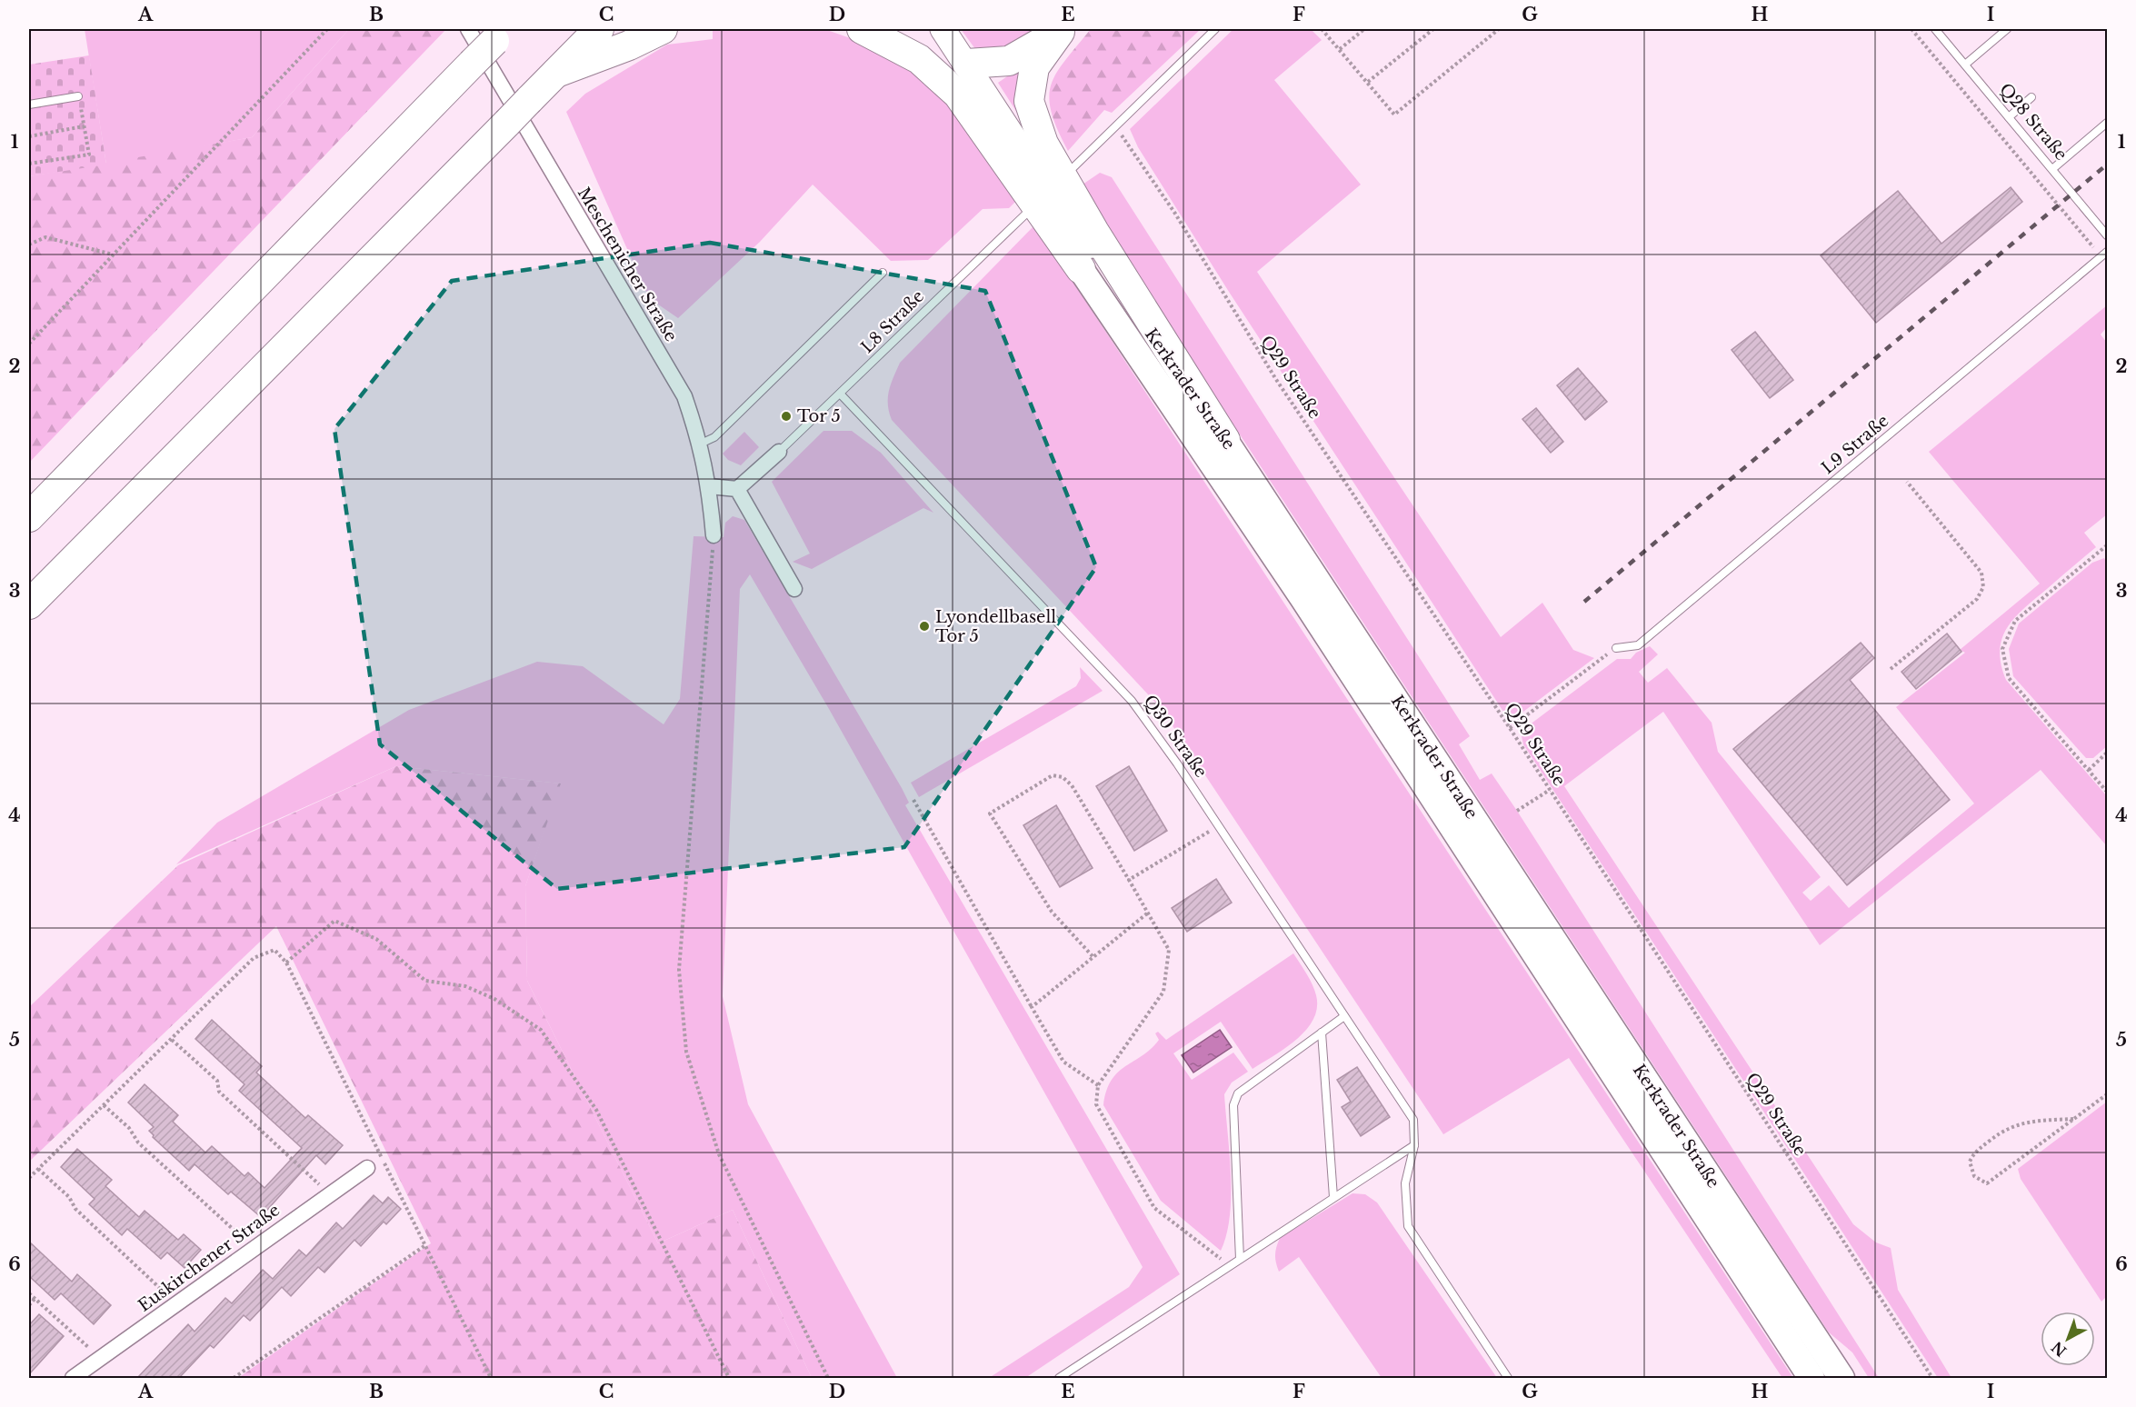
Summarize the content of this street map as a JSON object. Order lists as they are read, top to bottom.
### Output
{
  "streets": {
    "highway": ["Kerkrader Straße"],
    "street": ["Meschenicher Straße", "Euskirchener Straße"],
    "lane": [
      "Q28 Straße",
      "L8 Straße",
      "L9 Straße",
      "Q30 Straße"
    ],
    "path": ["Q29 Straße"]
  },
  "crossings": [
    ["L8 Straße", "Q30 Straße"]
  ],
  "places": ["Tor 5", "Lyondellbasell Tor 5"],
  "north": "bottom left",
  "grid": {
    "columns": [
      "A",
      "B",
      "C",
      "D",
      "E",
      "F",
      "G",
      "H",
      "I"
    ],
    "rows": [
      "1",
      "2",
      "3",
      "4",
      "5",
      "6"
    ]
  }
}
